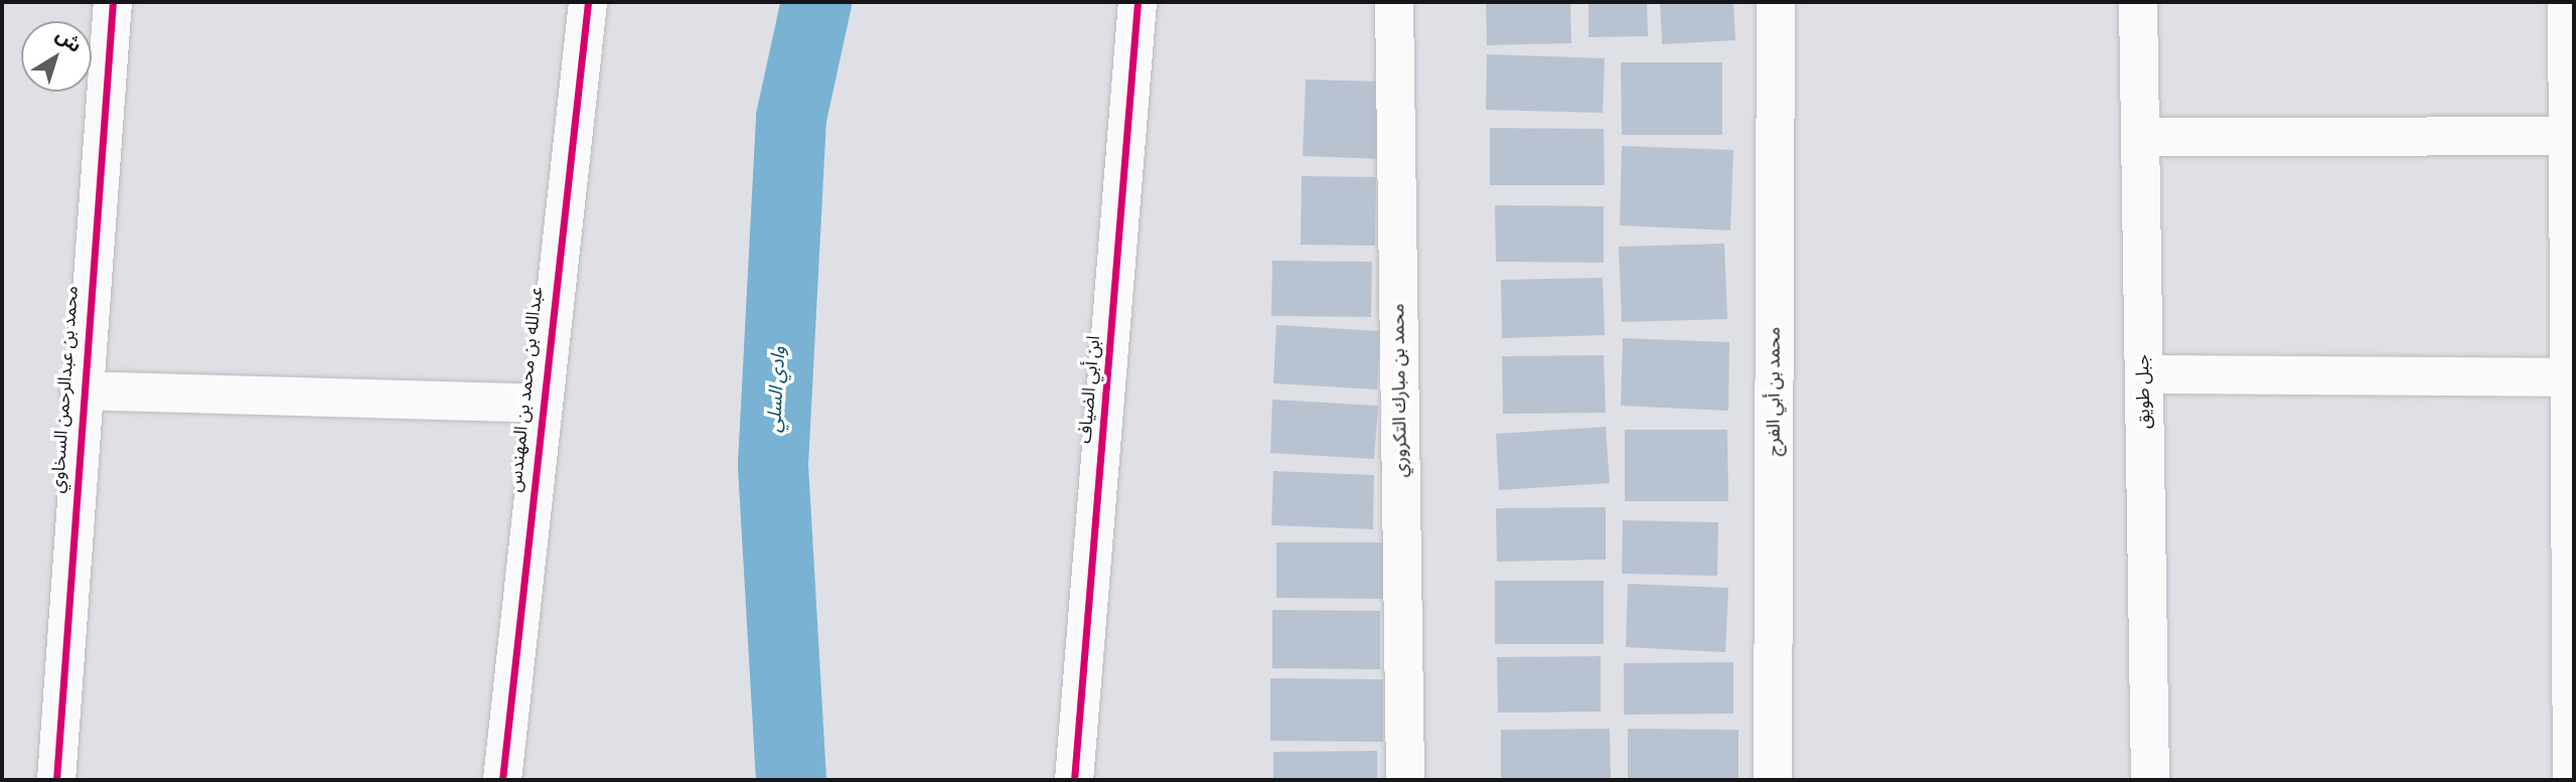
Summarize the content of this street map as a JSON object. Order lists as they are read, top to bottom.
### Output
{
  "streets": {
    "street": [
      "محمد بن عبدالرحمن السخاوي",
      "عبدالله بن محمد بن المهندس",
      "ابن أبي الضياف",
      "محمد بن مبارك التكروري",
      "محمد بن أبي الفرج",
      "جبل طويق"
    ]
  },
  "water": ["وادي السلي"],
  "north": "top right"
}
